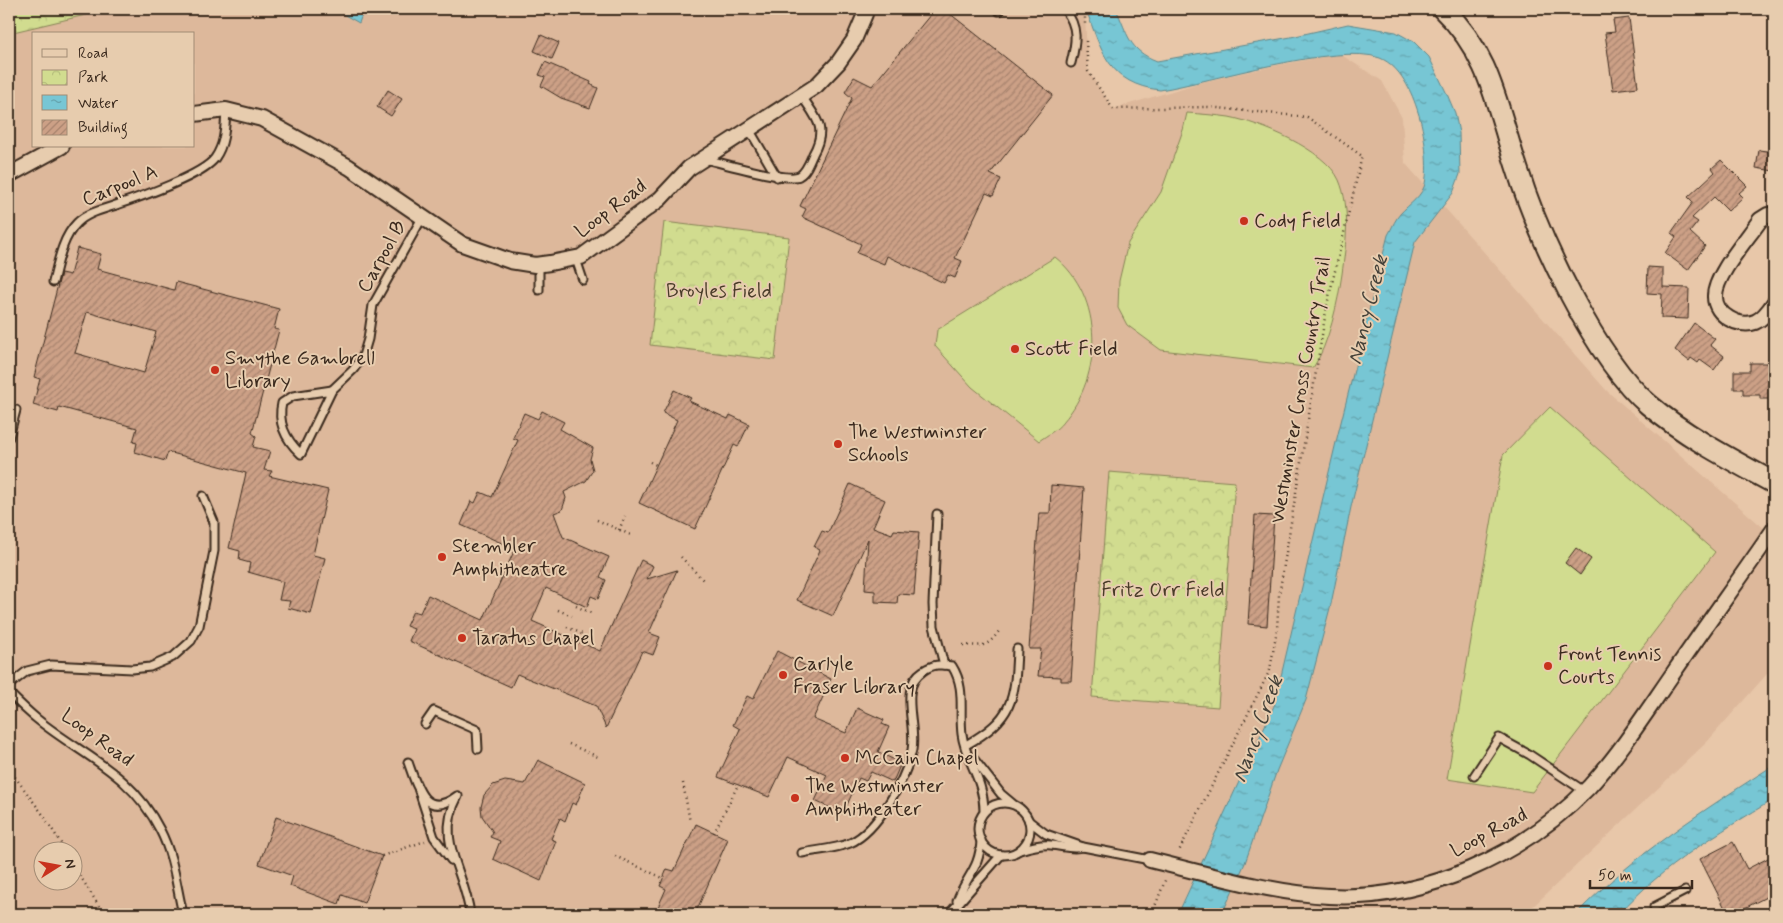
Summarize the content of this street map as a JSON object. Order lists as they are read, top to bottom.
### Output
{
  "streets": {
    "street": ["Loop Road"],
    "lane": ["Carpool A", "Carpool B"],
    "path": ["Westminster Cross Country Trail"]
  },
  "crossings": [
    ["Carpool A", "Loop Road"],
    ["Loop Road", "Carpool B"],
    ["Loop Road", "Westminster Cross Country Trail"]
  ],
  "water": ["Nancy Creek"],
  "parks": ["Broyles Field", "Fritz Orr Field"],
  "places": [
    "Cody Field",
    "Scott Field",
    "Smythe Gambrell Library",
    "The Westminster Schools",
    "Stembler Amphitheatre",
    "Taratus Chapel",
    "Front Tennis Courts",
    "Carlyle Fraser Library",
    "McCain Chapel",
    "The Westminster Amphitheater"
  ],
  "legend": [
    "Road",
    "Park",
    "Water",
    "Building"
  ],
  "scale_bar": "50 m",
  "north": "right"
}
